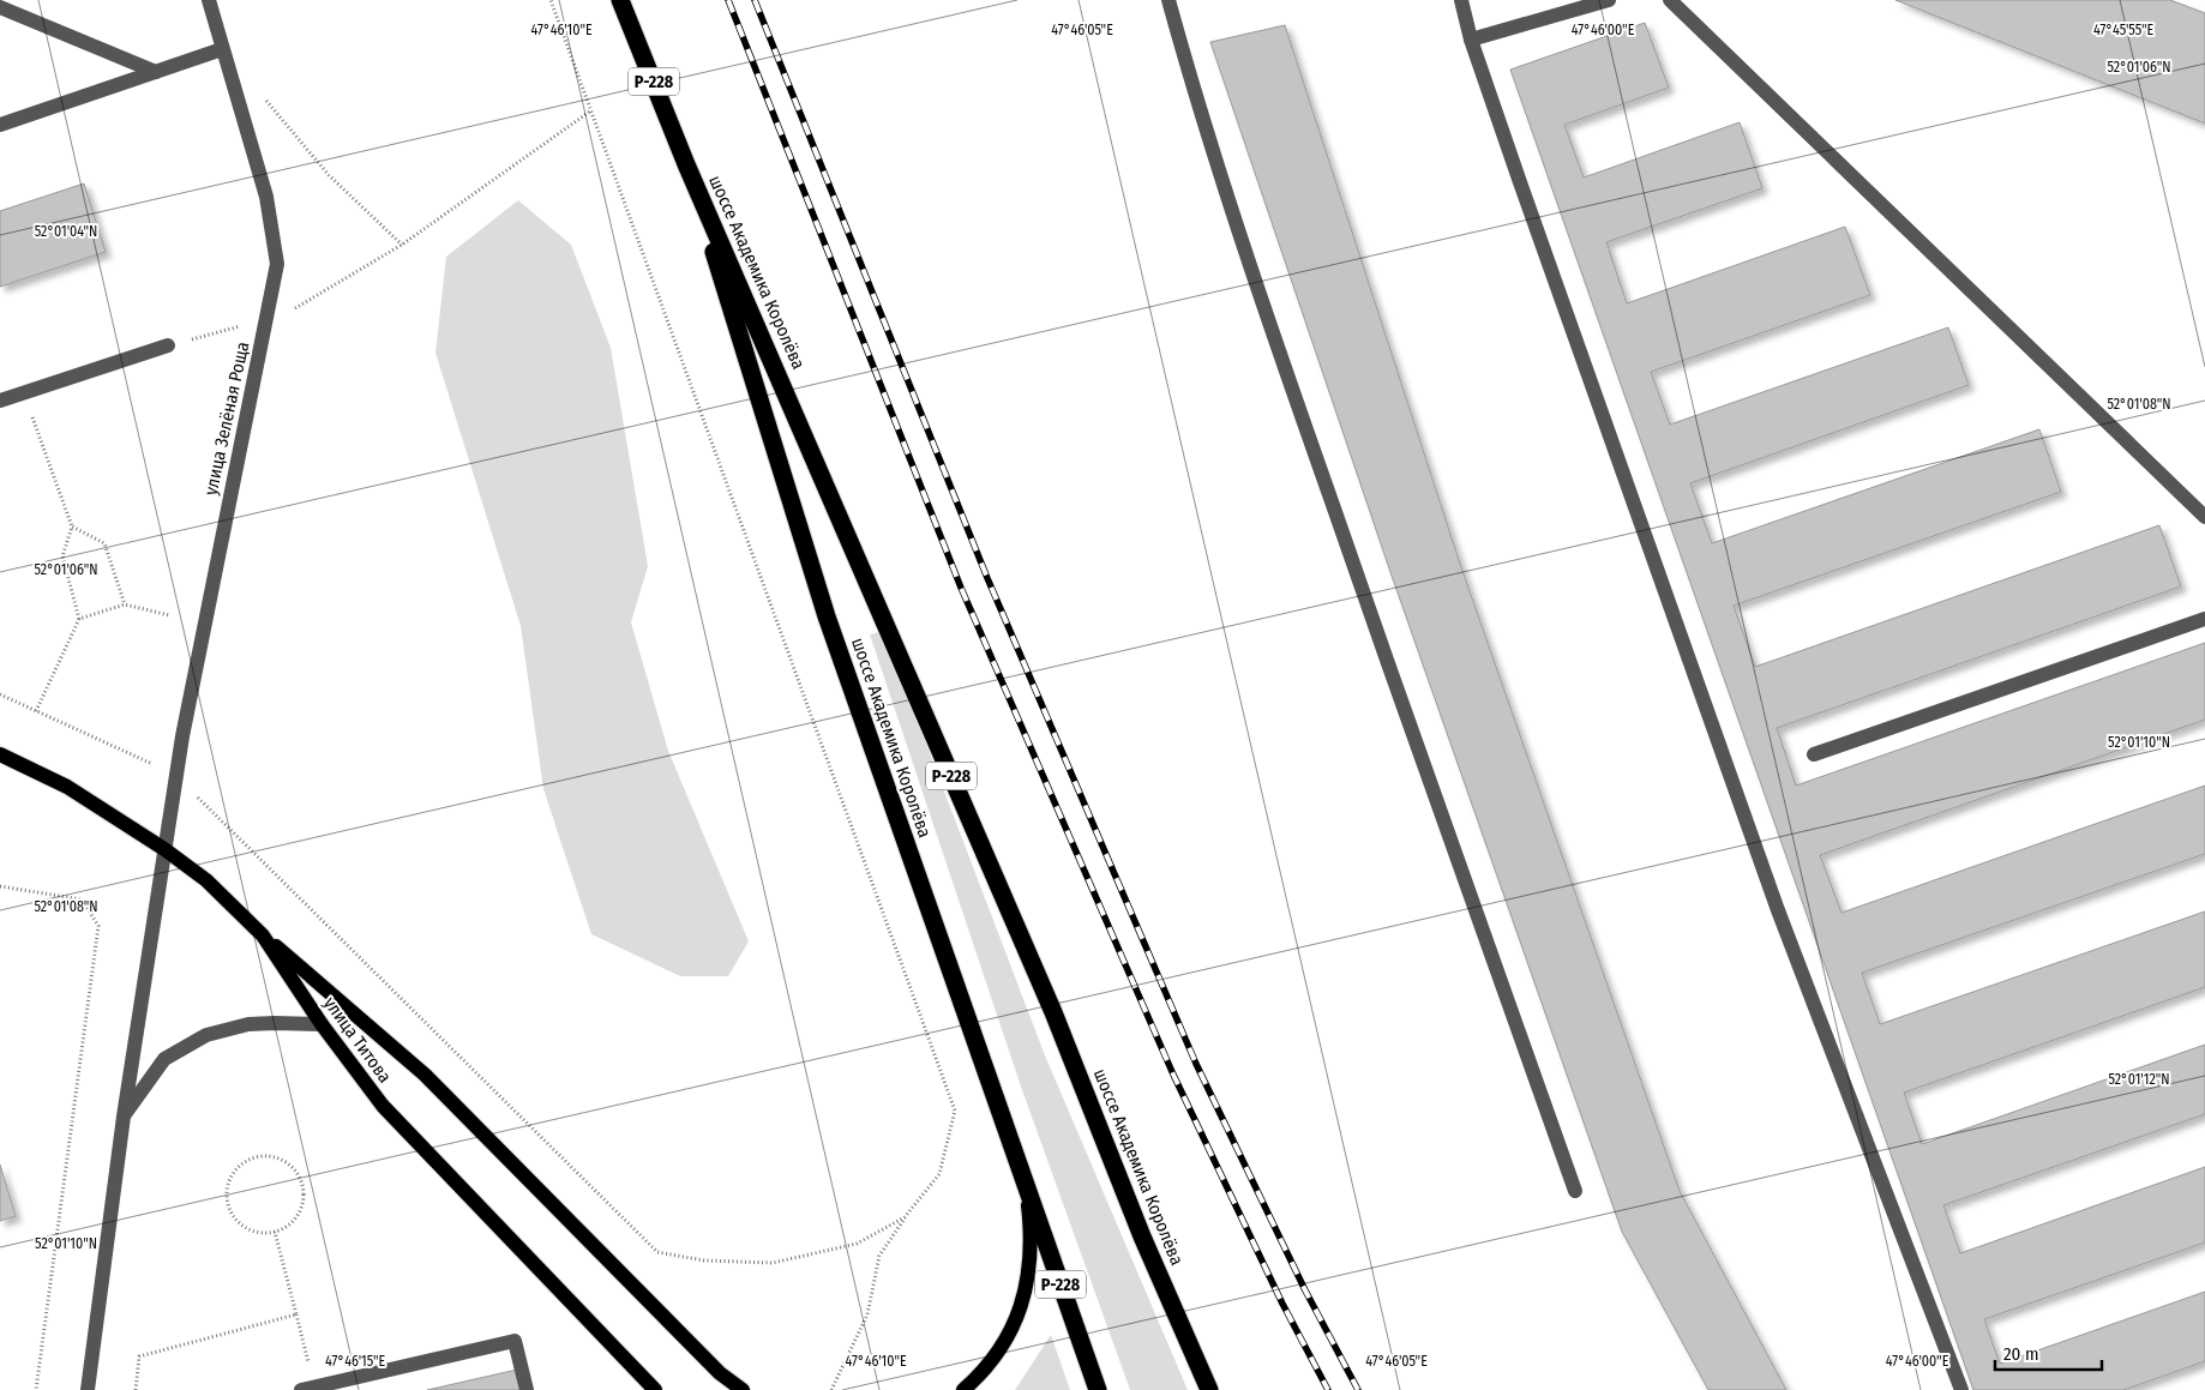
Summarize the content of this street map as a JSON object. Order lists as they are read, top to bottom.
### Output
{
  "streets": {
    "highway": ["Р-228", "шоссе Академика Королёва"],
    "main road": ["улица Титова"],
    "street": ["улица Зелёная Роща"]
  },
  "crossings": [
    ["Р-228", "шоссе Академика Королёва"],
    ["улица Зелёная Роща", "улица Титова"]
  ],
  "scale_bar": "20 m",
  "coordinates": [
    "47°46'10\"E",
    "47°46'05\"E",
    "47°46'00\"E",
    "47°45'55\"E",
    "52°01'06\"N",
    "52°01'04\"N",
    "52°01'08\"N",
    "52°01'10\"N",
    "52°01'12\"N",
    "47°46'15\"E"
  ]
}
